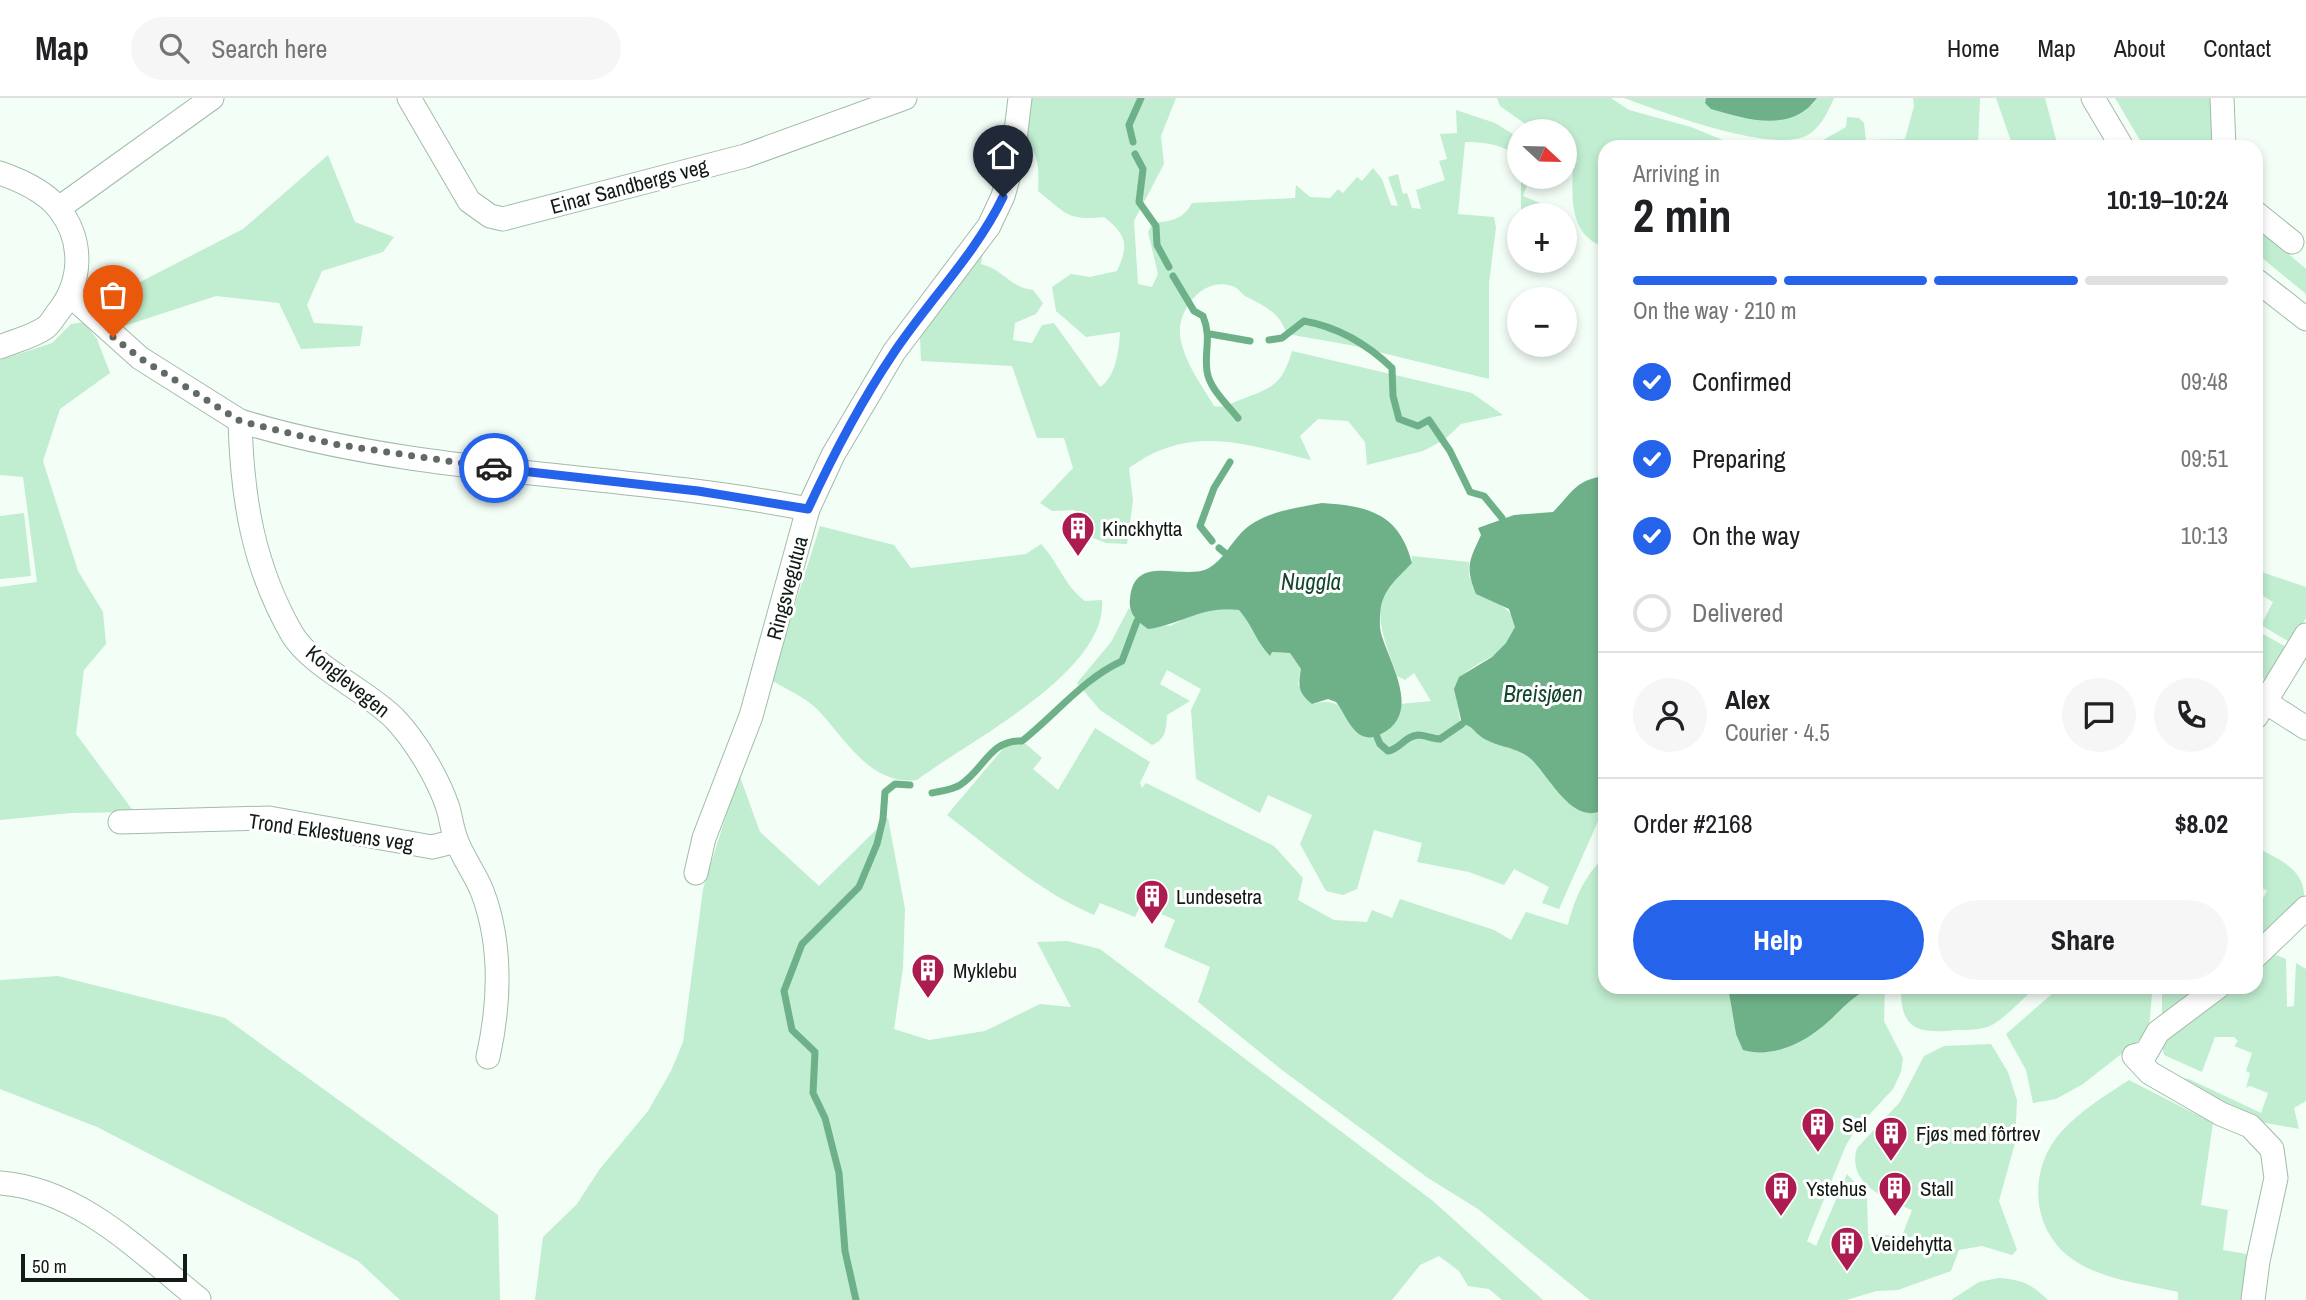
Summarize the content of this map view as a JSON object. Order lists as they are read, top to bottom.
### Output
{
  "streets": {
    "street": [
      "Einar Sandbergs veg",
      "Ringsvegutua",
      "Konglevegen",
      "Trond Eklestuens veg"
    ]
  },
  "crossings": [
    ["Konglevegen", "Trond Eklestuens veg"]
  ],
  "water": ["Nuggla", "Breisjøen"],
  "places": {
    "building": [
      "Kinckhytta",
      "Lundesetra",
      "Myklebu",
      "Sel",
      "Fjøs med fôrtrev",
      "Ystehus",
      "Stall",
      "Veidehytta"
    ]
  },
  "scale_bar": "50 m",
  "north": "right",
  "page": {
    "header": "Map",
    "search": "Search here",
    "nav": [
      "Home",
      "Map",
      "About",
      "Contact"
    ],
    "map_buttons": ["+", "−"],
    "heading": ["2 min", "Arriving in", "10:19–10:24"],
    "panel": [
      "Alex",
      "Courier · 4.5",
      "Order #2168",
      "$8.02"
    ],
    "bar": "On the way · 210 m",
    "list": [
      ["Confirmed", "09:48"],
      ["Preparing", "09:51"],
      ["On the way", "10:13"],
      "Delivered"
    ],
    "buttons": ["Help", "Share"],
    "scale": "50 m"
  }
}
